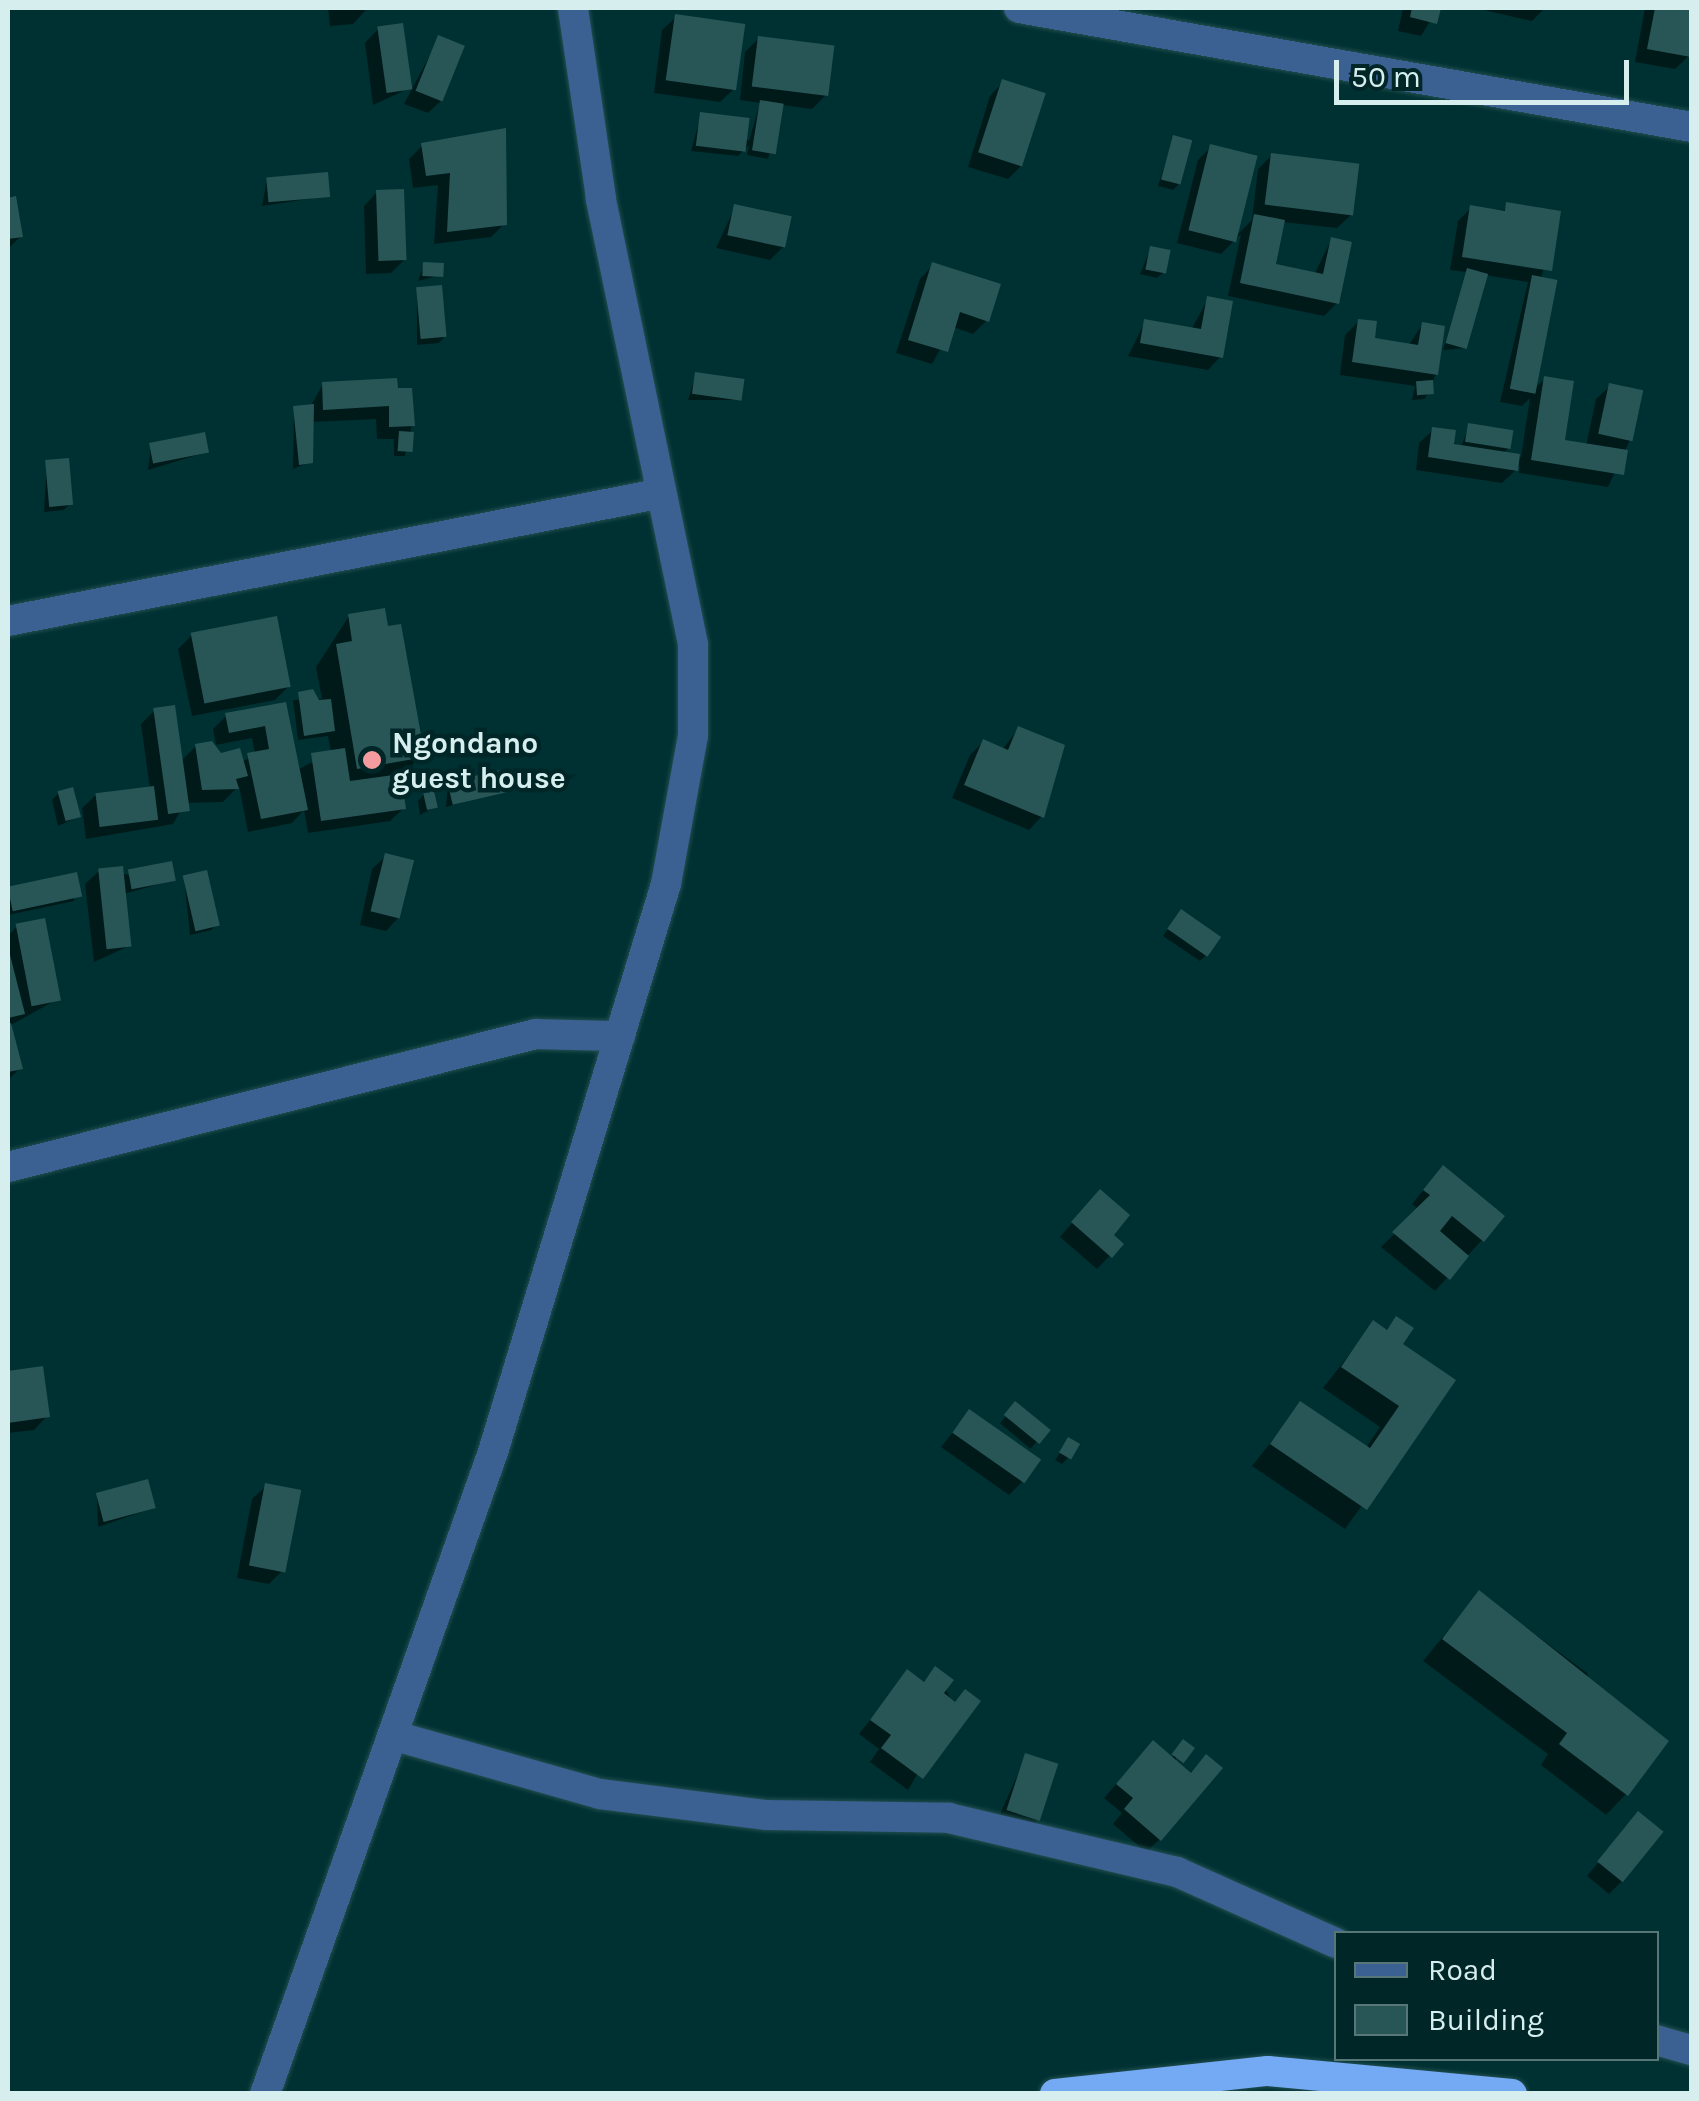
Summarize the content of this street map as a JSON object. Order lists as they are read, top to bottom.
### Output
{
  "places": ["Ngondano guest house"],
  "legend": ["Road", "Building"],
  "scale_bar": "50 m"
}
